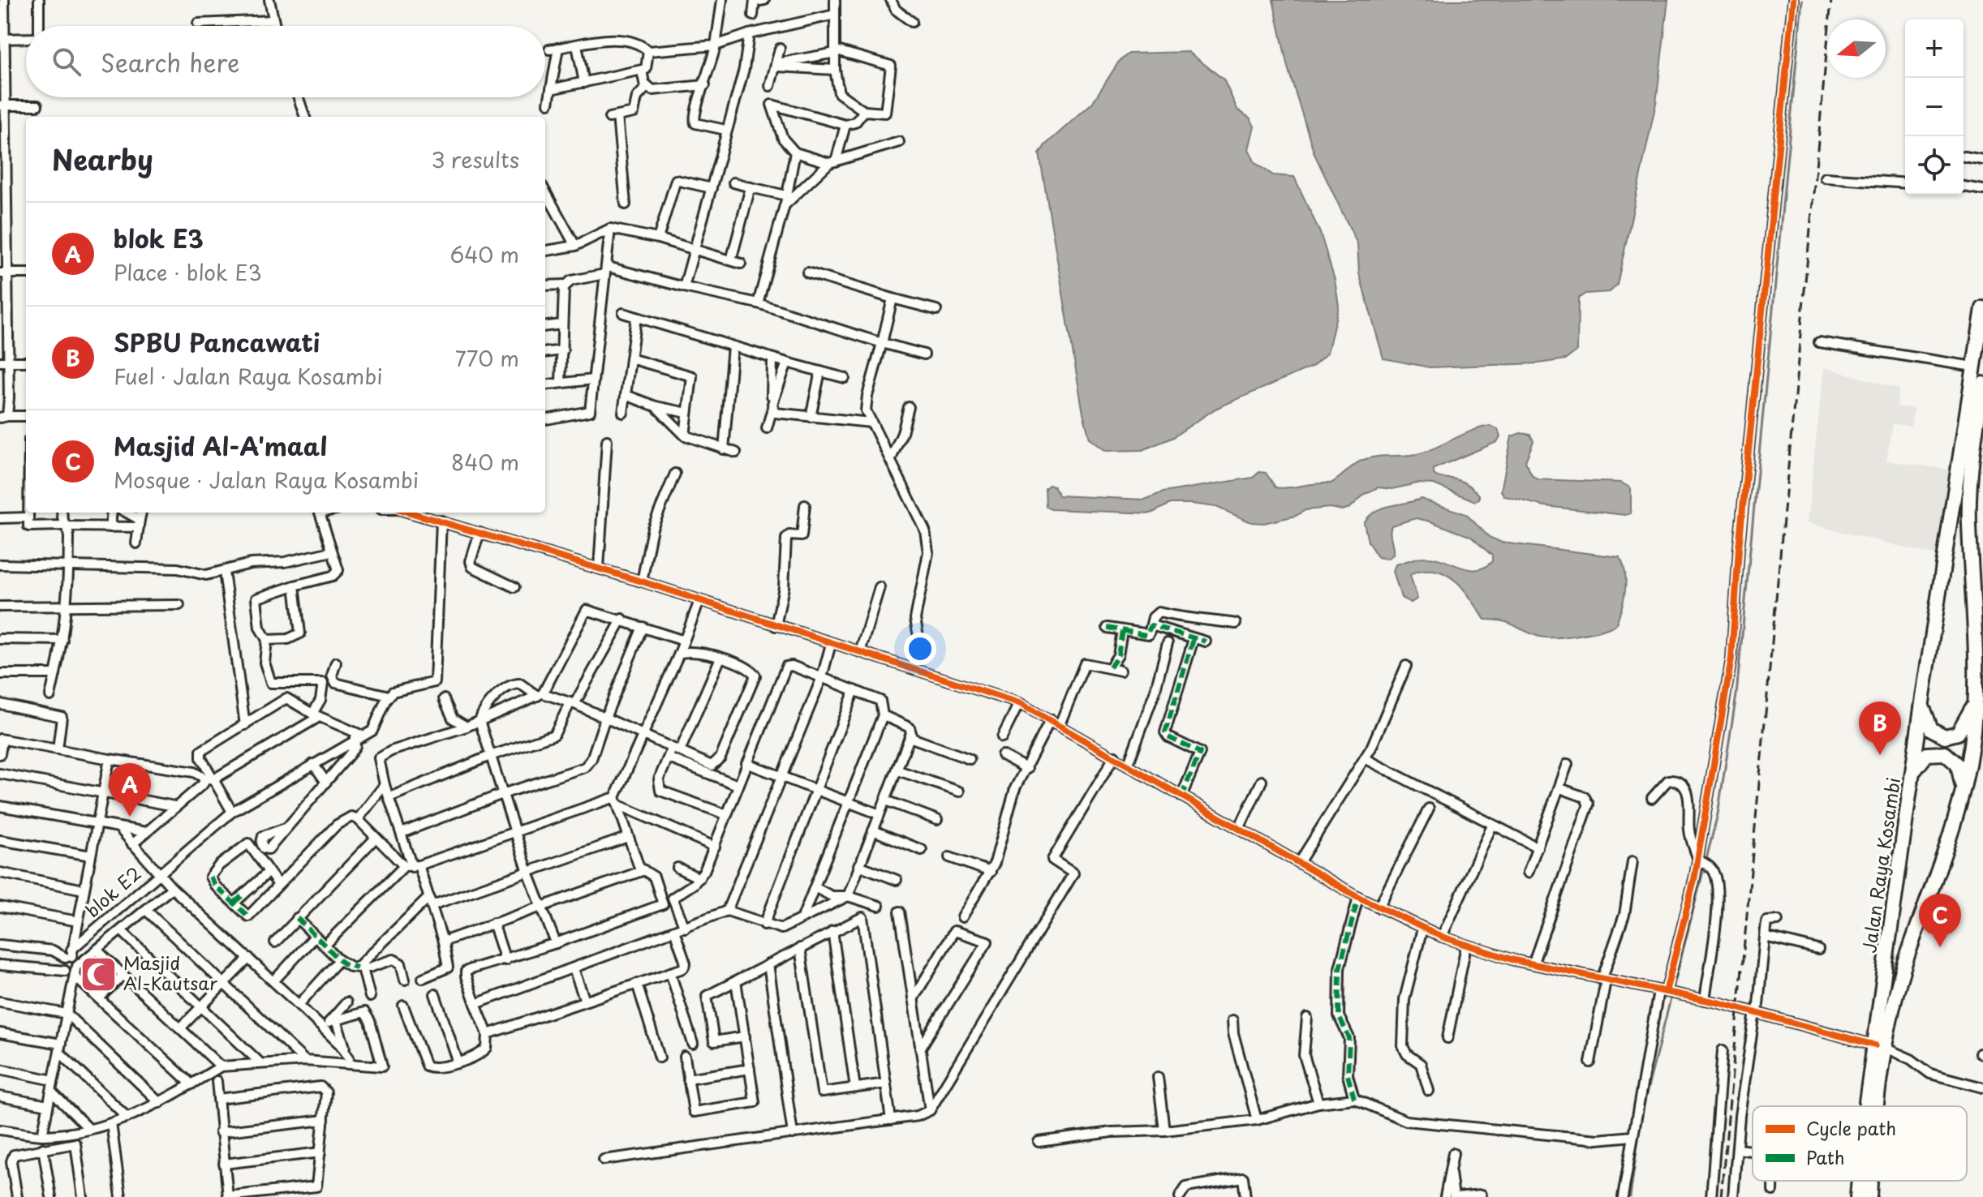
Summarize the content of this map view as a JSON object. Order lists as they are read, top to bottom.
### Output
{
  "streets": {
    "highway": ["Jalan Raya Kosambi"],
    "street": ["blok E2"]
  },
  "places": {
    "mosque": ["Masjid Al-Kautsar"]
  },
  "legend": ["Cycle path", "Path"],
  "north": "left",
  "page": {
    "map_buttons": ["+", "−"],
    "search": "Search here",
    "heading": ["Nearby", "3 results"],
    "list": [
      {
        "mark": "A",
        "name": "blok E3",
        "note": "Place · blok E3",
        "value": "640 m"
      },
      {
        "mark": "B",
        "name": "SPBU Pancawati",
        "note": "Fuel · Jalan Raya Kosambi",
        "value": "770 m"
      },
      {
        "mark": "C",
        "name": "Masjid Al-A'maal",
        "note": "Mosque · Jalan Raya Kosambi",
        "value": "840 m"
      }
    ],
    "pins": ["B", "A", "C"]
  }
}
